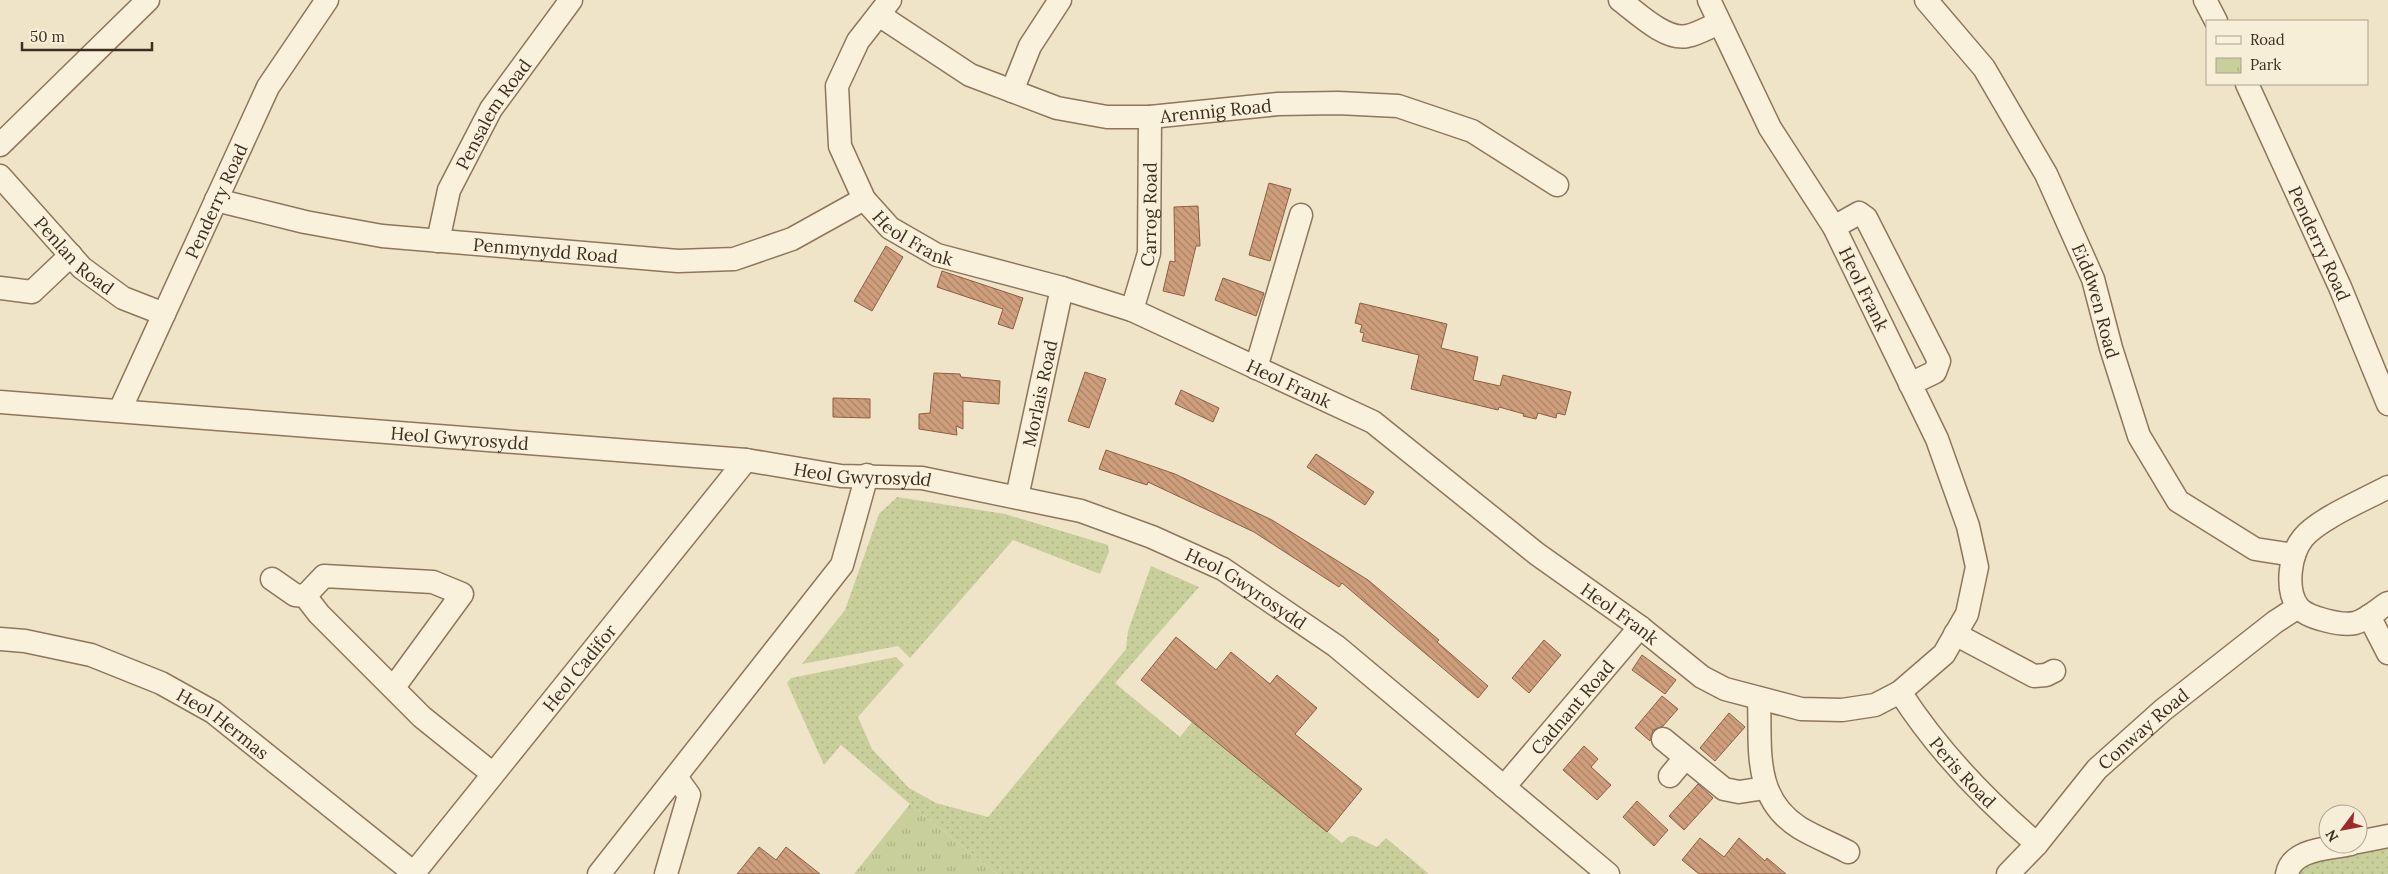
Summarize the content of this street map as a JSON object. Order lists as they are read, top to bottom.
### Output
{
  "streets": {
    "street": [
      "Arennig Road",
      "Pensalem Road",
      "Penderry Road",
      "Carrog Road",
      "Heol Frank",
      "Penmynydd Road",
      "Penlan Road",
      "Eiddwen Road",
      "Morlais Road",
      "Heol Gwyrosydd",
      "Heol Cadifor",
      "Cadnant Road",
      "Heol Hermas",
      "Conway Road",
      "Peris Road"
    ]
  },
  "crossings": [
    ["Arennig Road", "Carrog Road"],
    ["Arennig Road", "Heol Frank"],
    ["Pensalem Road", "Penmynydd Road"],
    ["Penderry Road", "Penmynydd Road"],
    ["Penderry Road", "Penlan Road"],
    ["Penderry Road", "Heol Gwyrosydd"],
    ["Carrog Road", "Heol Frank"],
    ["Heol Frank", "Penmynydd Road"],
    ["Heol Frank", "Morlais Road"],
    ["Heol Frank", "Cadnant Road"],
    ["Heol Frank", "Peris Road"],
    ["Morlais Road", "Heol Gwyrosydd"],
    ["Heol Gwyrosydd", "Heol Cadifor"],
    ["Heol Gwyrosydd", "Cadnant Road"],
    ["Heol Cadifor", "Heol Hermas"],
    ["Conway Road", "Peris Road"]
  ],
  "legend": ["Road", "Park"],
  "scale_bar": "50 m",
  "north": "bottom left"
}
